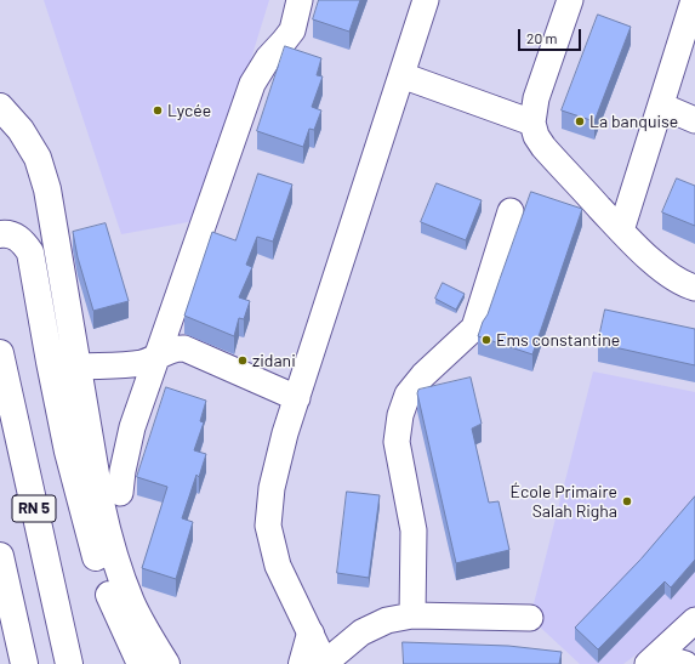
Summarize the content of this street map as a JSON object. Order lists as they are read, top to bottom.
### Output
{
  "streets": {
    "highway": ["RN 5"]
  },
  "places": [
    "Lycée",
    "La banquise",
    "Ems constantine",
    "zidani",
    "École Primaire Salah Righa"
  ],
  "scale_bar": "20 m"
}
